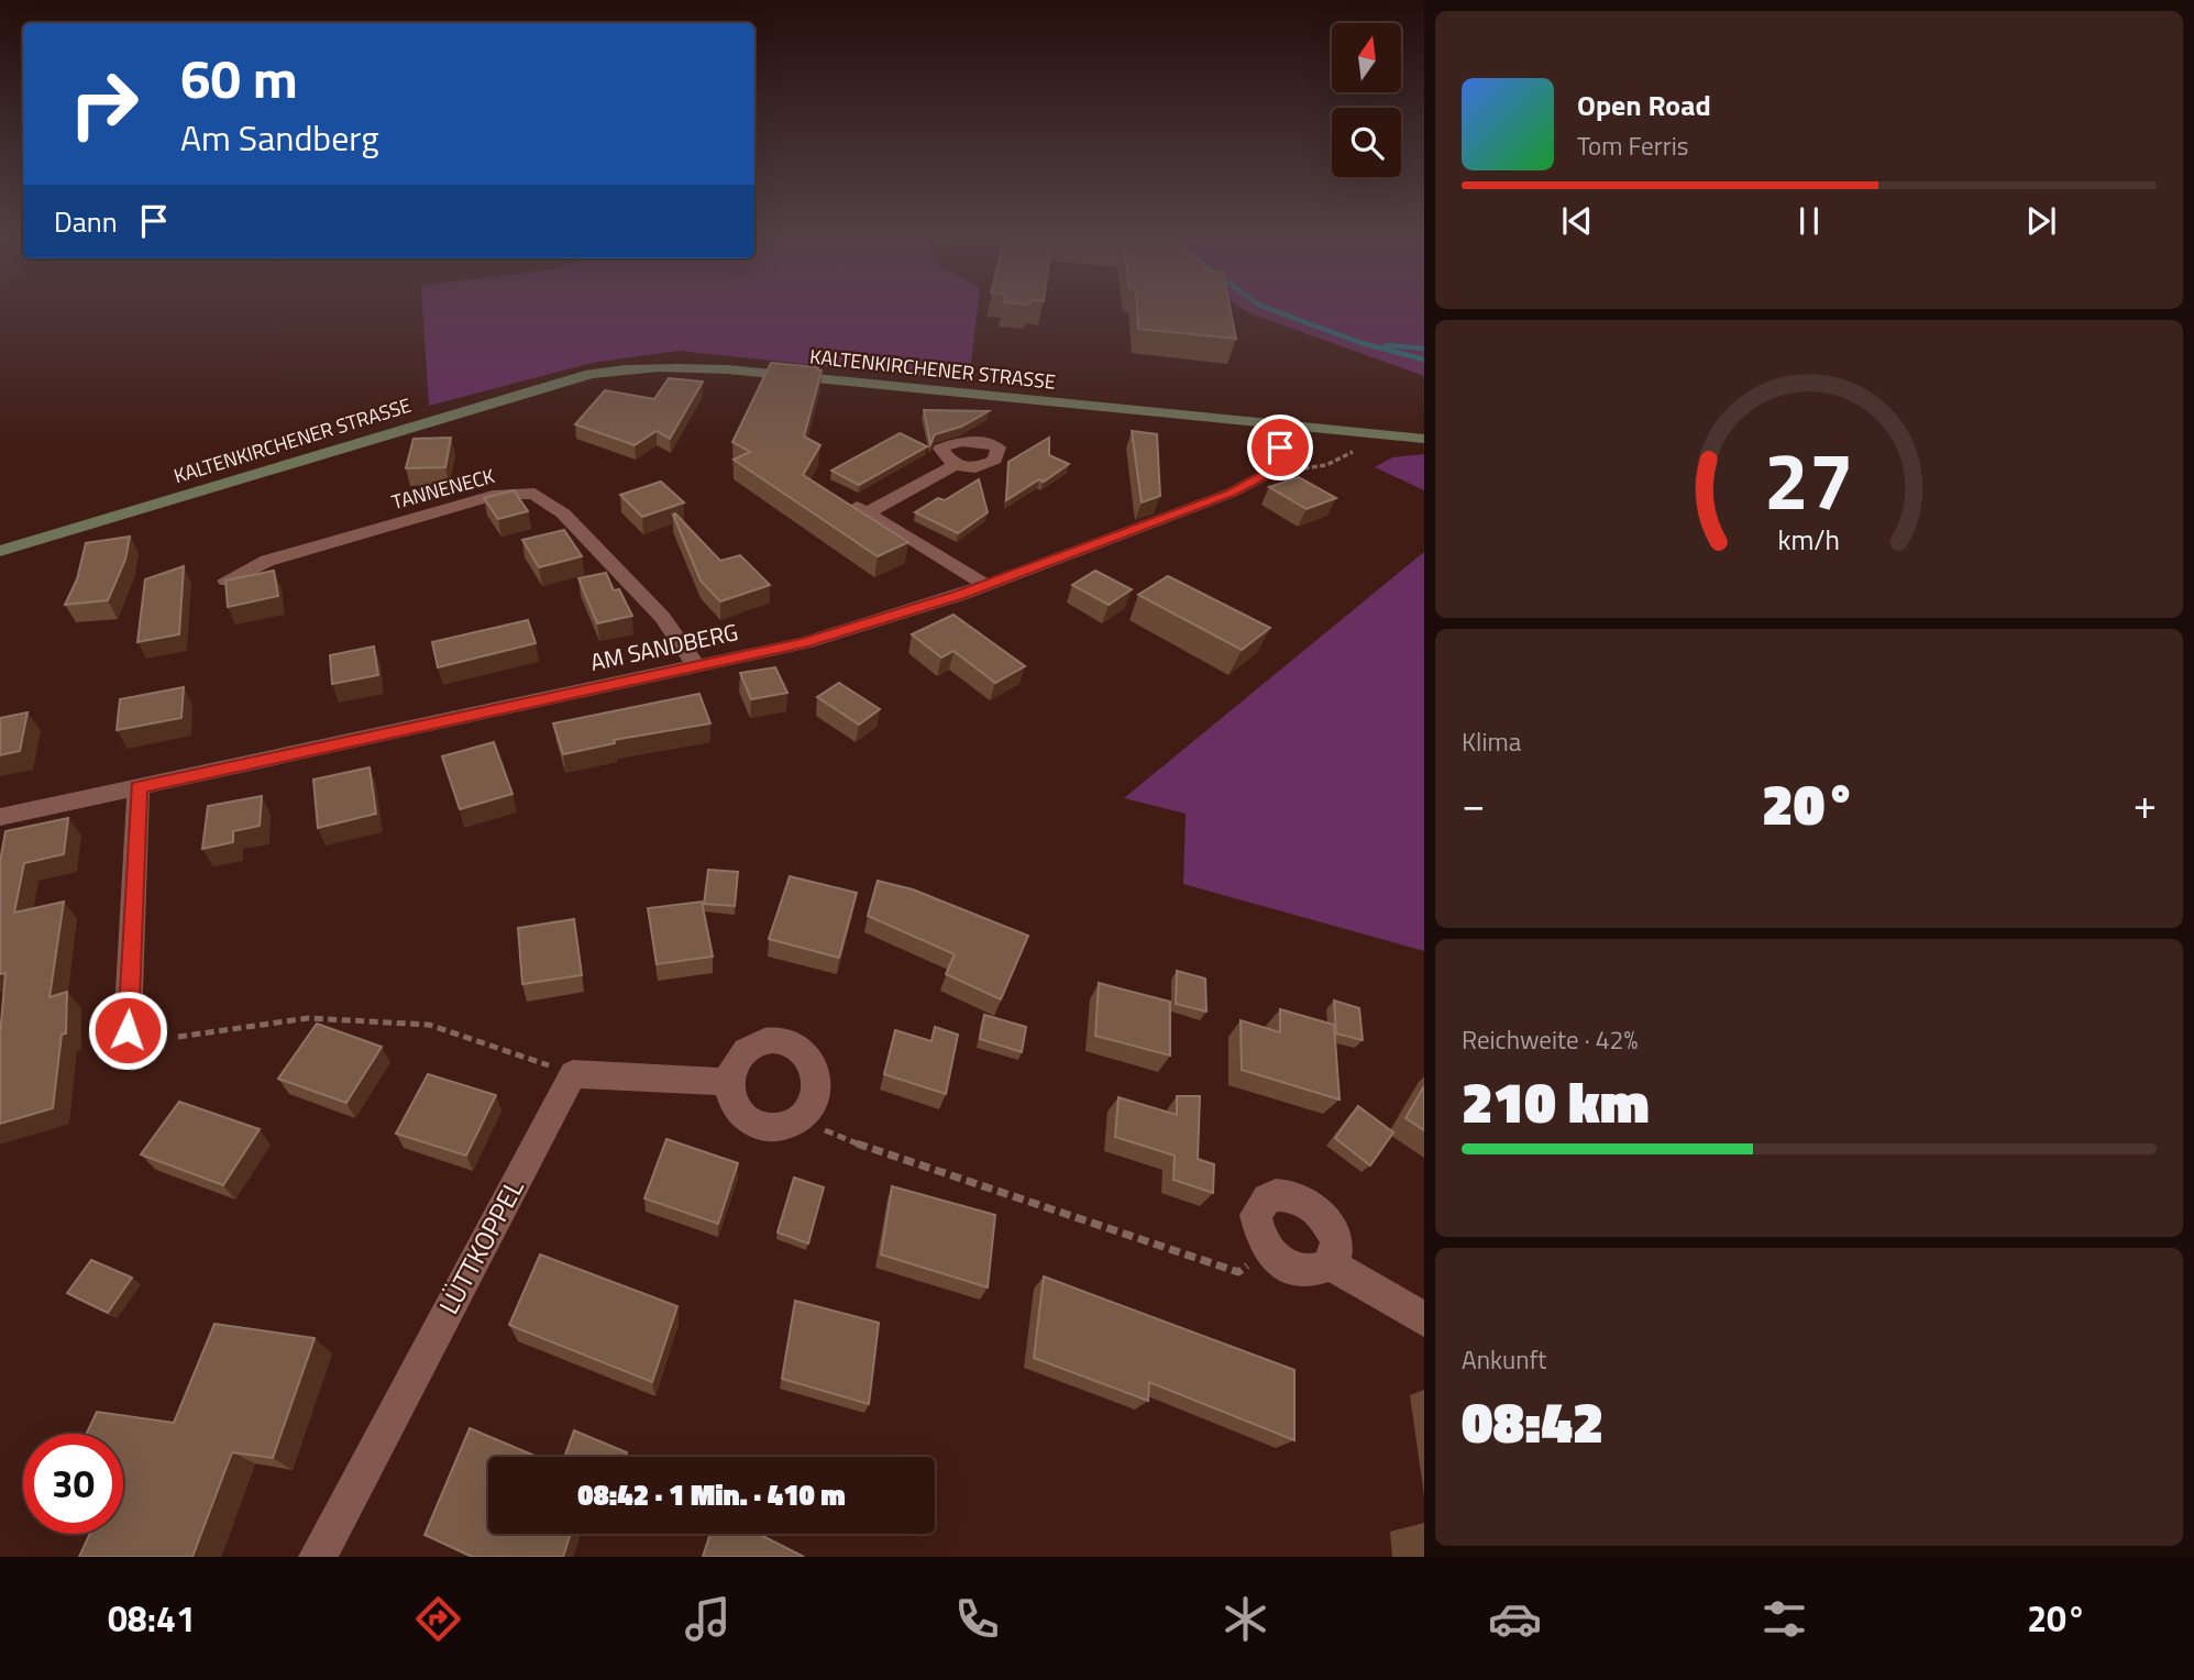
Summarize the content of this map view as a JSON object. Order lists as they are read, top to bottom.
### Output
{
  "streets": {
    "main road": ["KALTENKIRCHENER STRASSE"],
    "street": ["TANNENECK", "AM SANDBERG", "LÜTTKOPPEL"]
  },
  "crossings": [
    ["TANNENECK", "AM SANDBERG"]
  ],
  "north": "top",
  "page": {
    "turn": ["60 m", "Am Sandberg"],
    "song": ["Open Road", "Tom Ferris"],
    "then": "Dann",
    "tile": [
      "Klima",
      ["Reichweite · 42%", "210 km"],
      ["Ankunft", "08:42"]
    ],
    "heat": ["−", "20°", "+"],
    "limit": "30",
    "trip": "08:42 · 1 Min. · 410 m",
    "tabs": ["08:41", "20°"],
    "gauge": ["27", "km/h"]
  }
}
